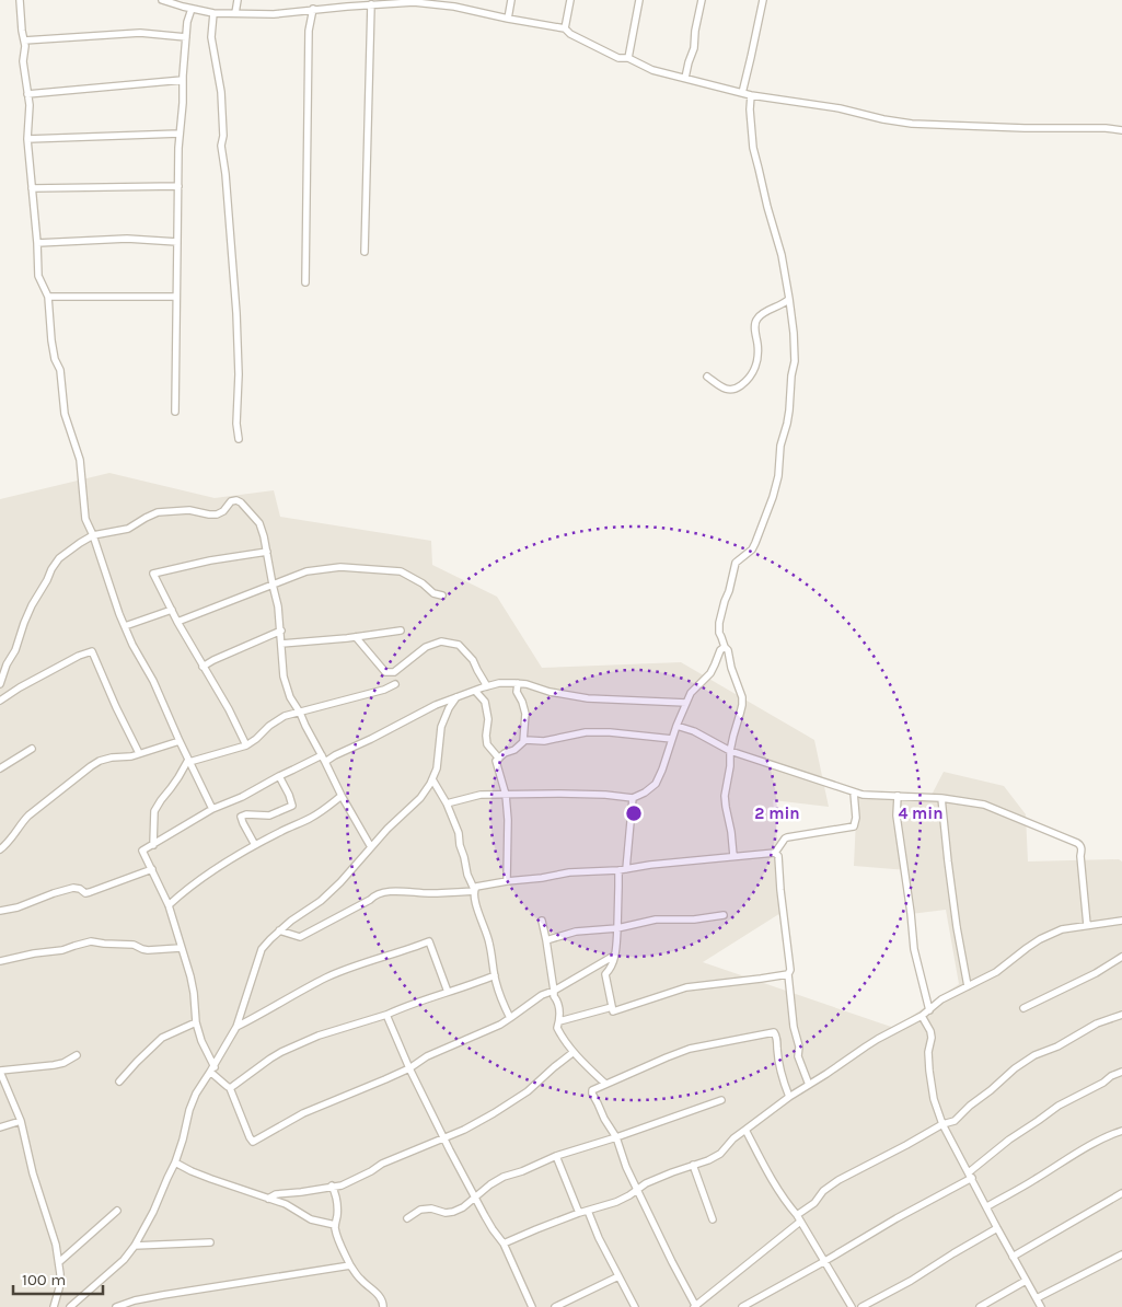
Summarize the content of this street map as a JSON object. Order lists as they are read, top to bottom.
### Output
{
  "scale_bar": "100 m",
  "rings": ["2 min", "4 min"]
}
